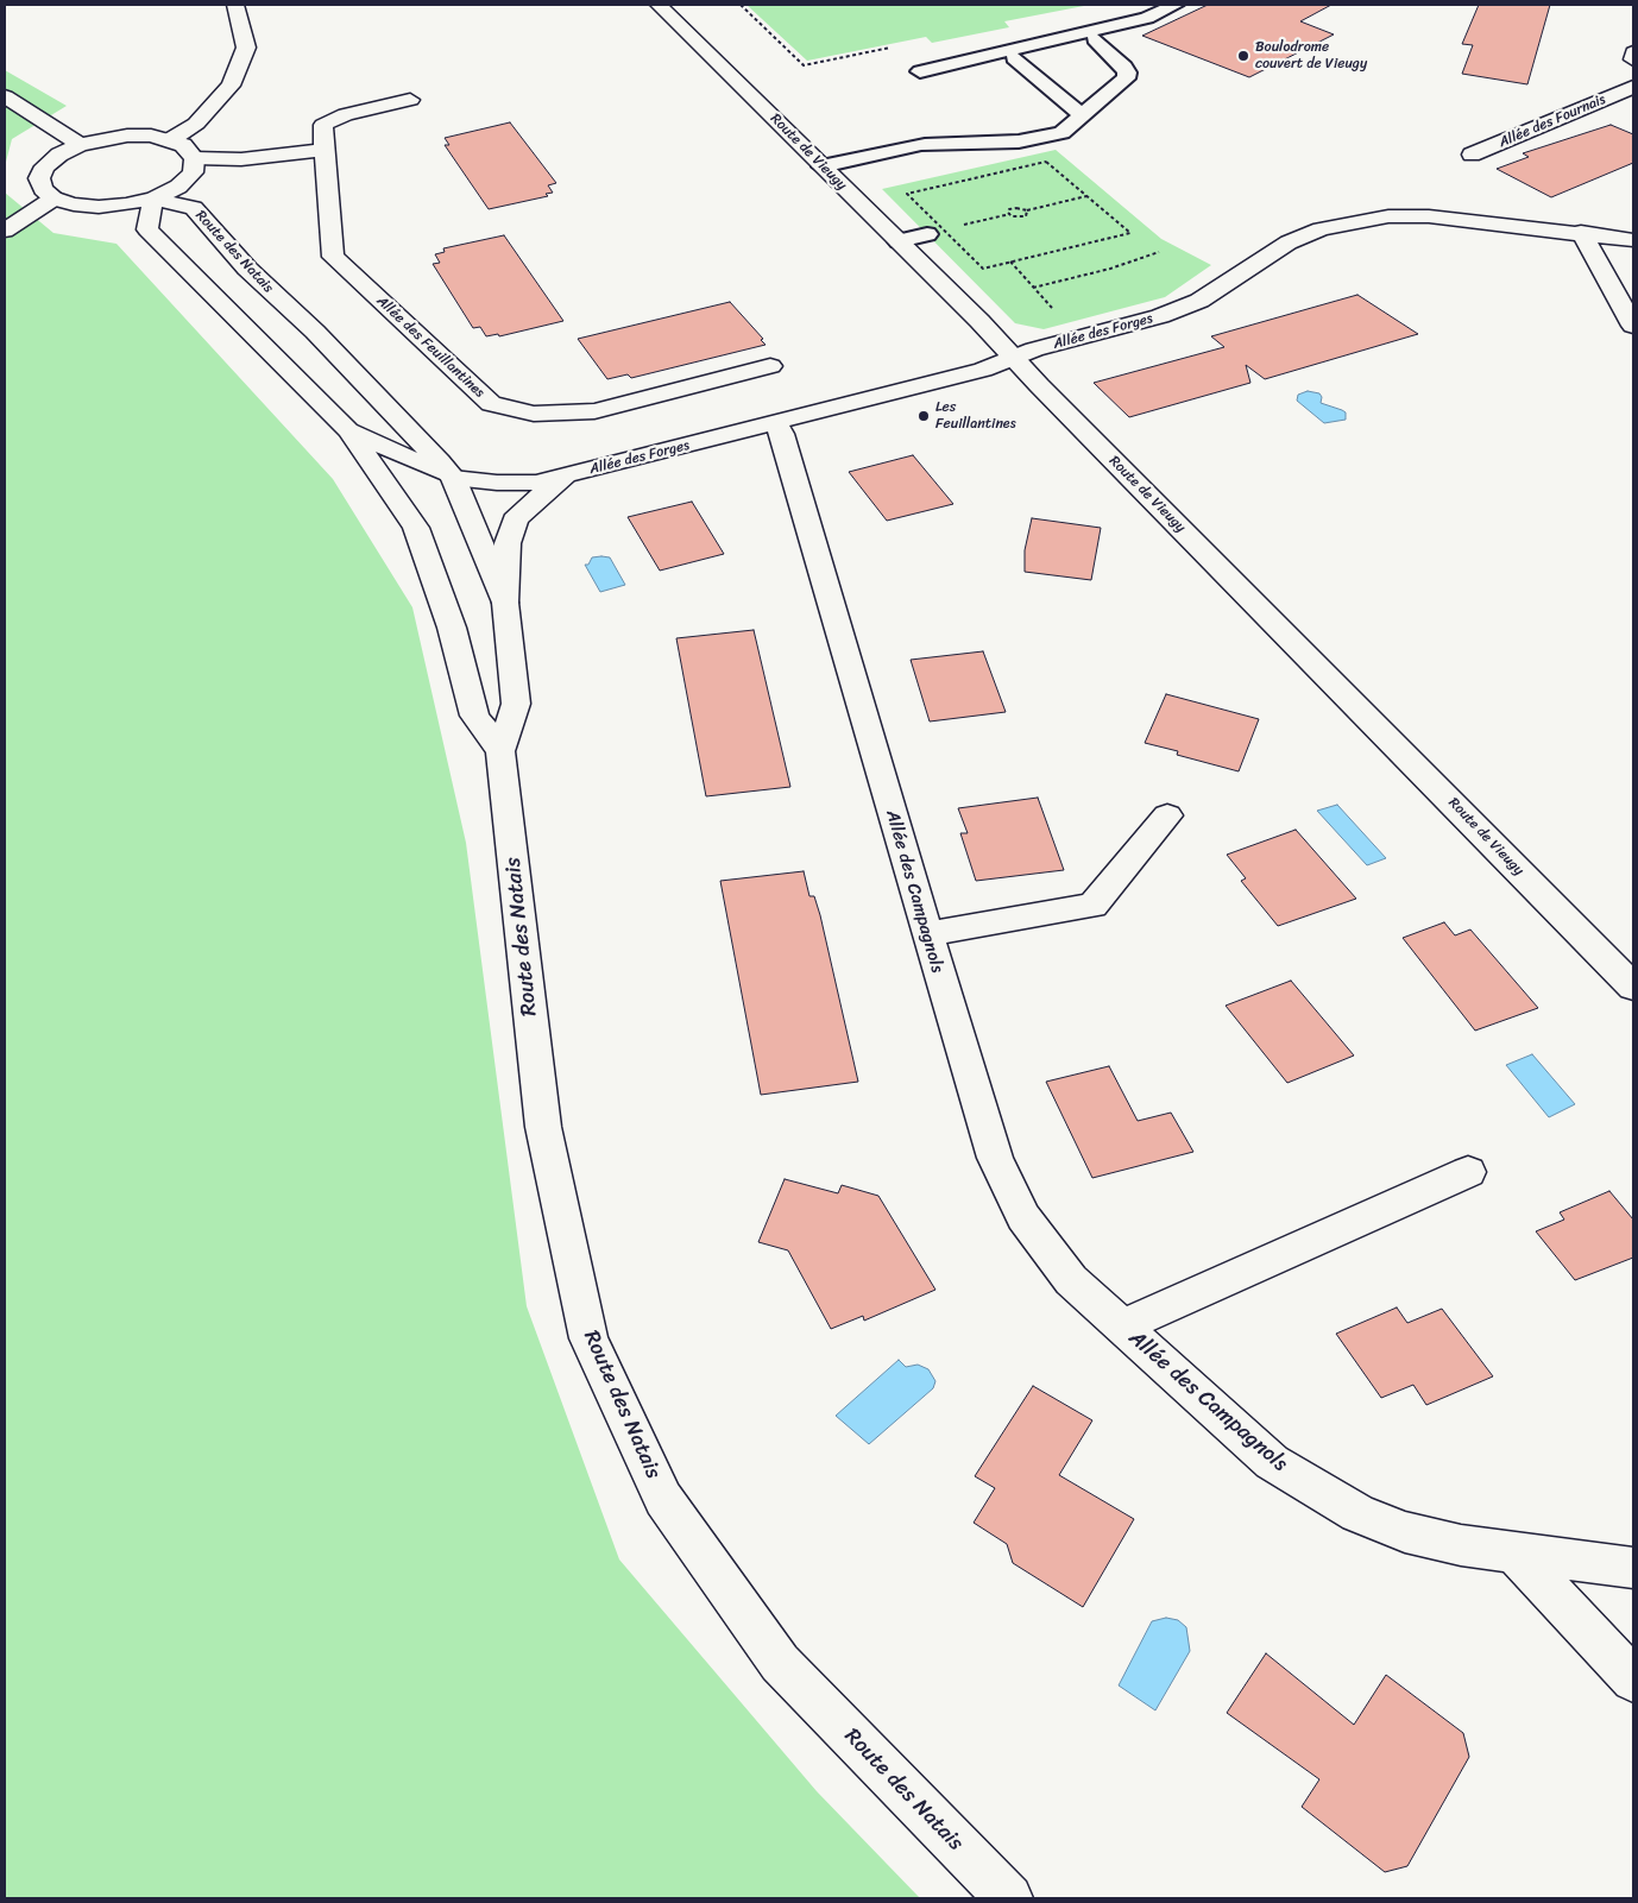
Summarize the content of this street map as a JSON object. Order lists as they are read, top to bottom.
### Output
{
  "streets": {
    "street": [
      "Allée des Fournais",
      "Route de Vieugy",
      "Route des Natais",
      "Allée des Forges",
      "Allée des Feuillantines",
      "Allée des Campagnols"
    ]
  },
  "crossings": [
    ["Route de Vieugy", "Allée des Forges"],
    ["Route des Natais", "Allée des Forges"],
    ["Allée des Forges", "Allée des Campagnols"]
  ],
  "places": ["Boulodrome couvert de Vieugy", "Les Feuillantines"]
}
